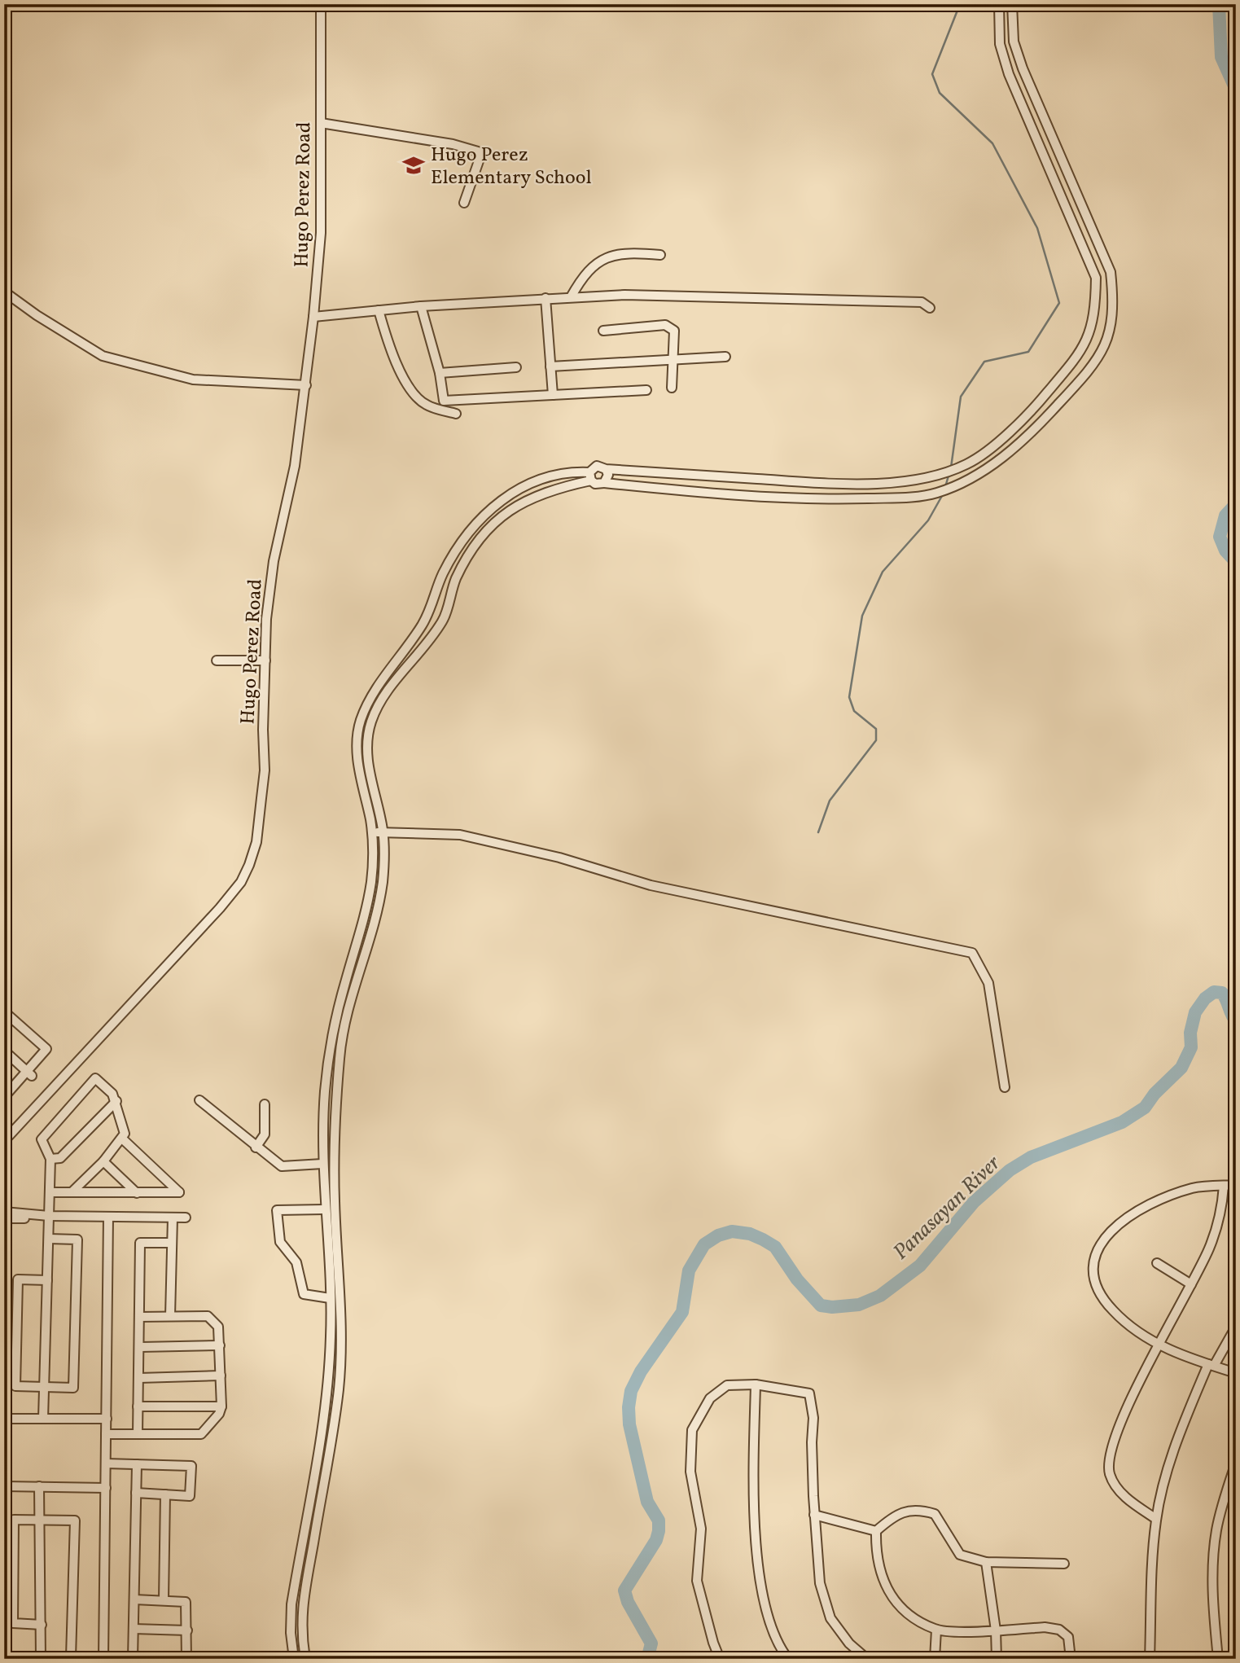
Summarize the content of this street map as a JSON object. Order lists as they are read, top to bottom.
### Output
{
  "streets": {
    "street": ["Hugo Perez Road"]
  },
  "water": ["Panasayan River"],
  "places": {
    "school or university": ["Hugo Perez Elementary School"]
  }
}
